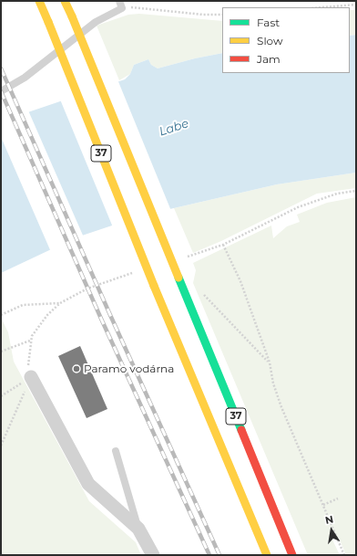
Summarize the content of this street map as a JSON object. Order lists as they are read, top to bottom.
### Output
{
  "streets": {
    "main road": ["37"]
  },
  "water": ["Labe"],
  "places": ["Paramo vodárna"],
  "legend": ["Fast", "Slow", "Jam"],
  "north": "top"
}
